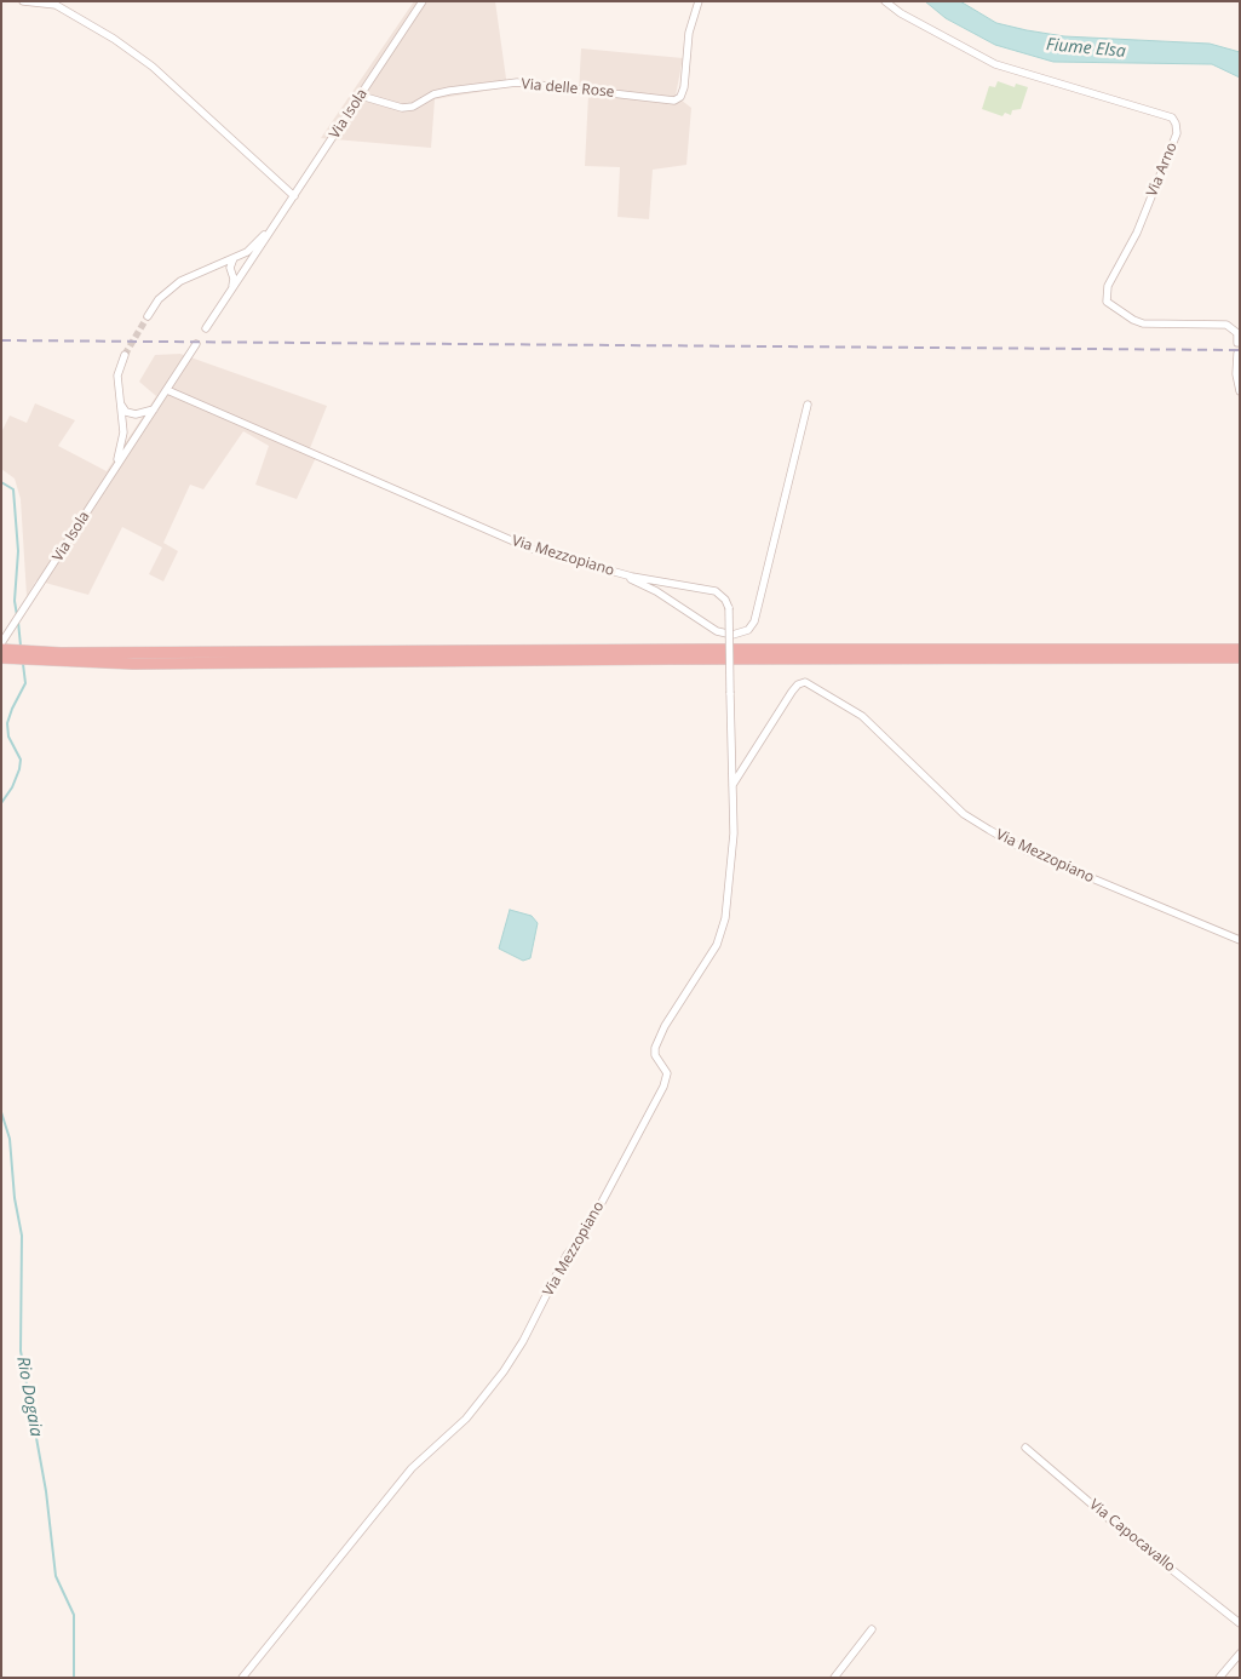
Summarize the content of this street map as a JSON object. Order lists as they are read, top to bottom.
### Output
{
  "streets": {
    "street": [
      "Via delle Rose",
      "Via Isola",
      "Via Arno",
      "Via Mezzopiano",
      "Via Capocavallo"
    ]
  },
  "crossings": [
    ["Via delle Rose", "Via Isola"],
    ["Via Isola", "Via Mezzopiano"]
  ],
  "water": ["Fiume Elsa", "Rio Dogaia"]
}
